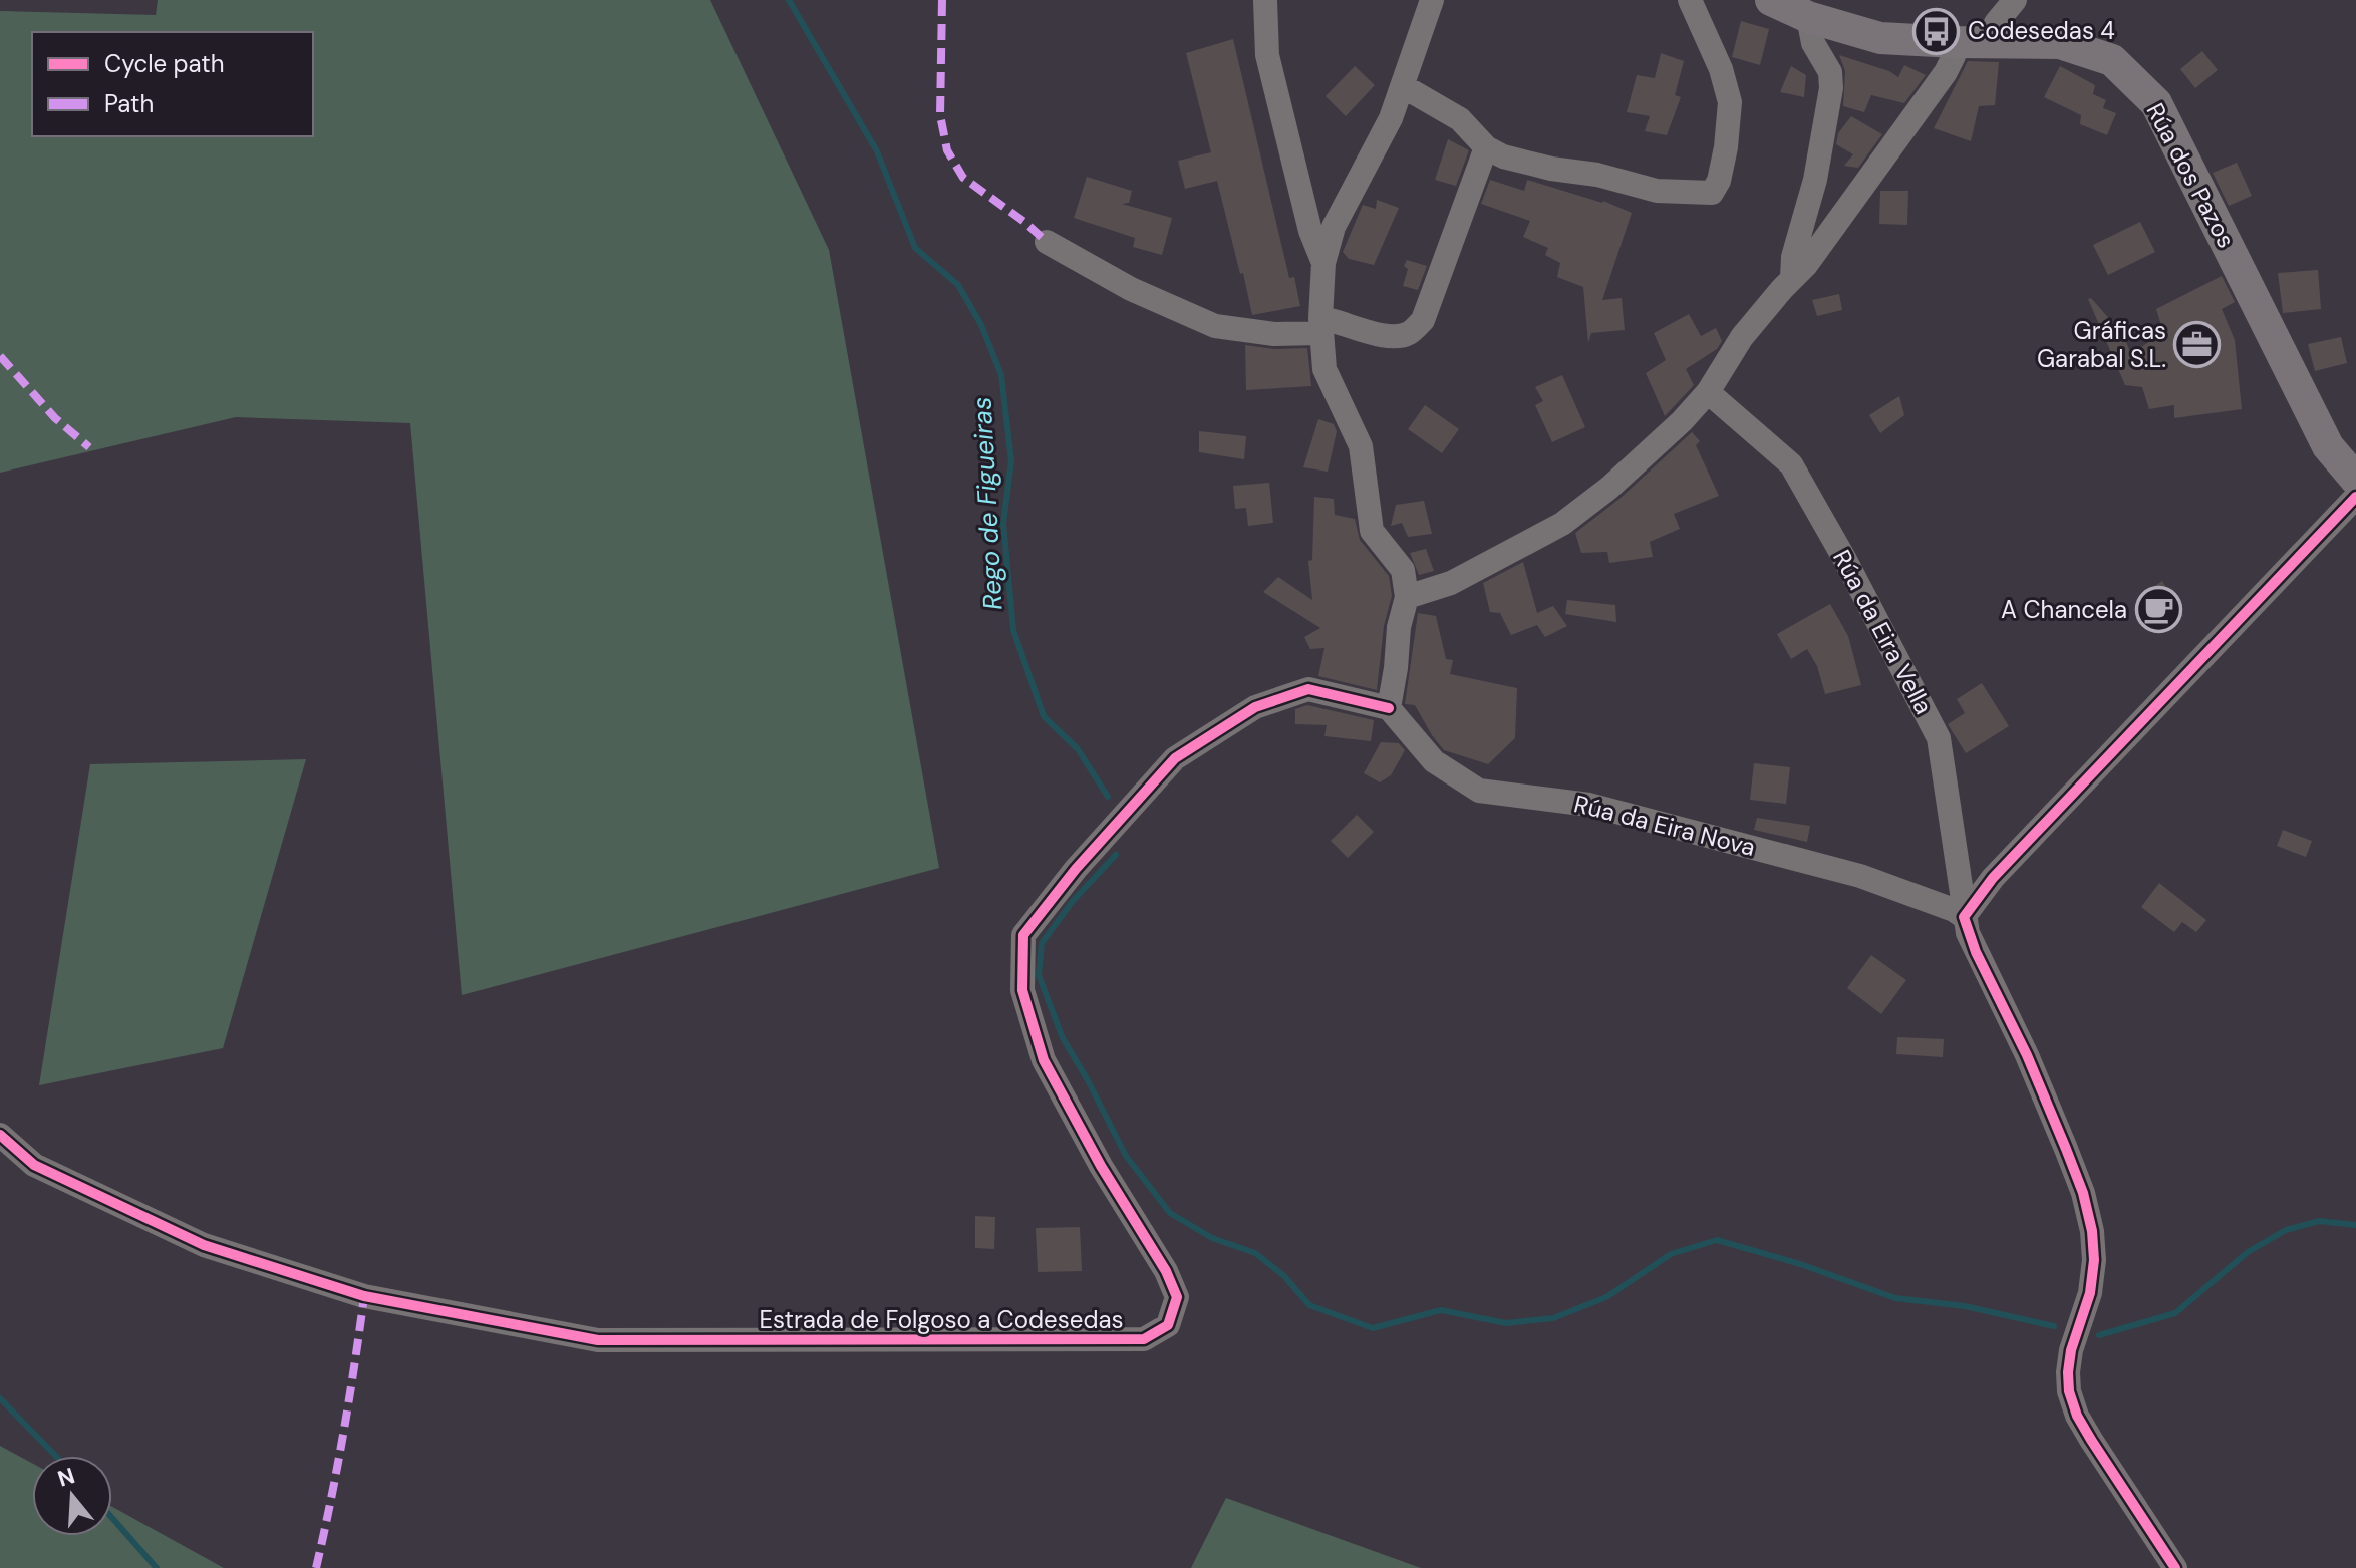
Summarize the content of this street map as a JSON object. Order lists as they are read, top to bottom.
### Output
{
  "streets": {
    "street": [
      "Rúa dos Pazos",
      "Rúa da Eira Vella",
      "Rúa da Eira Nova",
      "Estrada de Folgoso a Codesedas"
    ]
  },
  "crossings": [
    ["Rúa da Eira Vella", "Rúa da Eira Nova"],
    ["Rúa da Eira Nova", "Estrada de Folgoso a Codesedas"]
  ],
  "water": ["Rego de Figueiras"],
  "places": {
    "bus stop": ["Codesedas 4"],
    "office": ["Gráficas Garabal S.L."],
    "cafe": ["A Chancela"]
  },
  "legend": ["Cycle path", "Path"],
  "north": "top"
}
